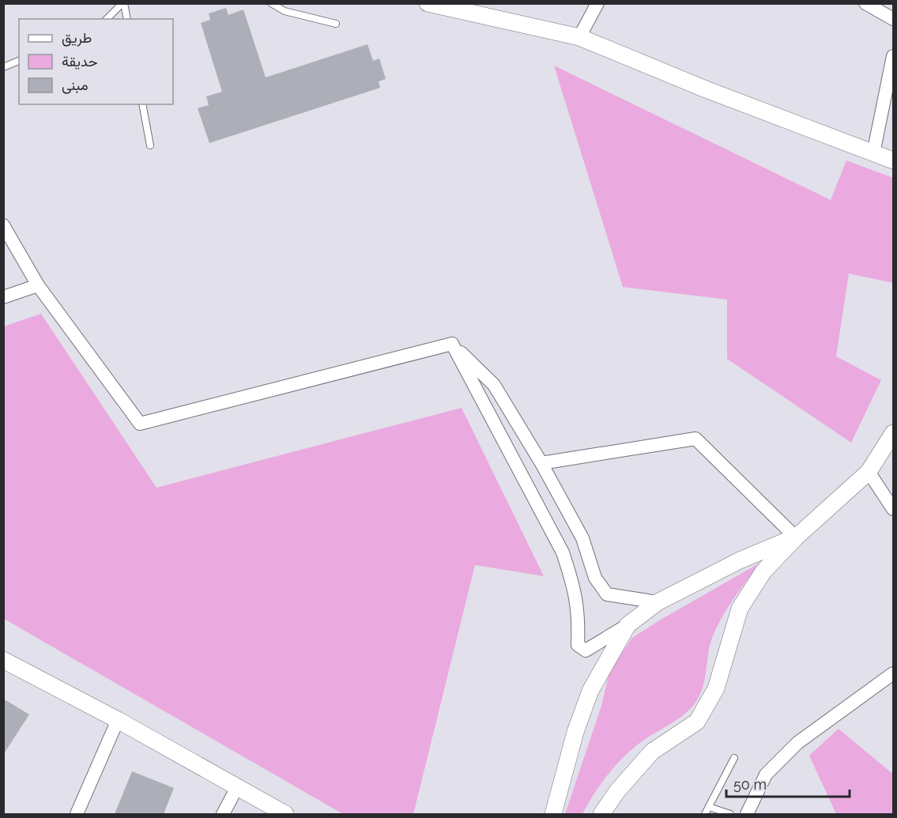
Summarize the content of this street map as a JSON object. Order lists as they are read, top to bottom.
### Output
{
  "legend": ["طريق", "حديقة", "مبنى"],
  "scale_bar": "50 m"
}
